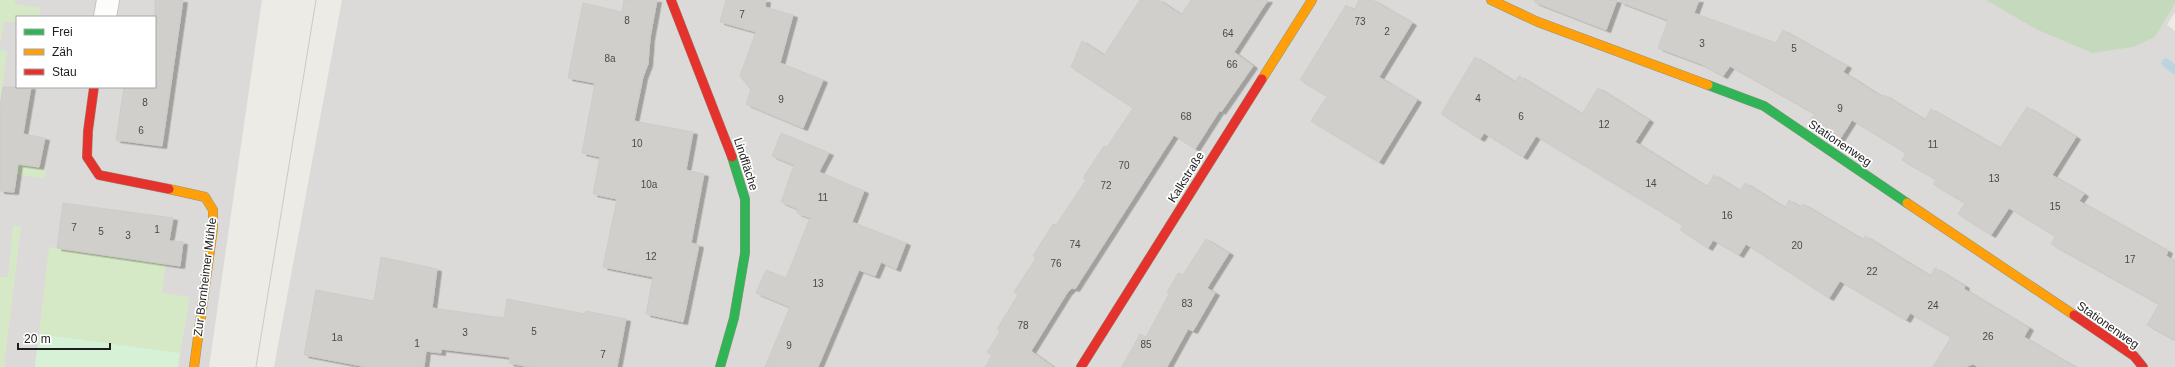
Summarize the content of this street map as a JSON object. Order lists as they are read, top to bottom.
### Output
{
  "streets": {
    "street": [
      "Stationenweg",
      "Lindfläche",
      "Kalkstraße",
      "Zur Bornheimer Mühle"
    ]
  },
  "house_numbers": [
    "7",
    "8",
    "73",
    "2",
    "64",
    "3",
    "5",
    "8a",
    "66",
    "4",
    "9",
    "8",
    "9",
    "68",
    "6",
    "12",
    "6",
    "10",
    "11",
    "70",
    "13",
    "14",
    "10a",
    "72",
    "11",
    "15",
    "16",
    "7",
    "1",
    "5",
    "3",
    "74",
    "20",
    "12",
    "17",
    "76",
    "22",
    "13",
    "83",
    "24",
    "78",
    "5",
    "3",
    "26",
    "1a",
    "1",
    "85",
    "9",
    "7"
  ],
  "legend": ["Frei", "Zäh", "Stau"],
  "scale_bar": "20 m"
}
